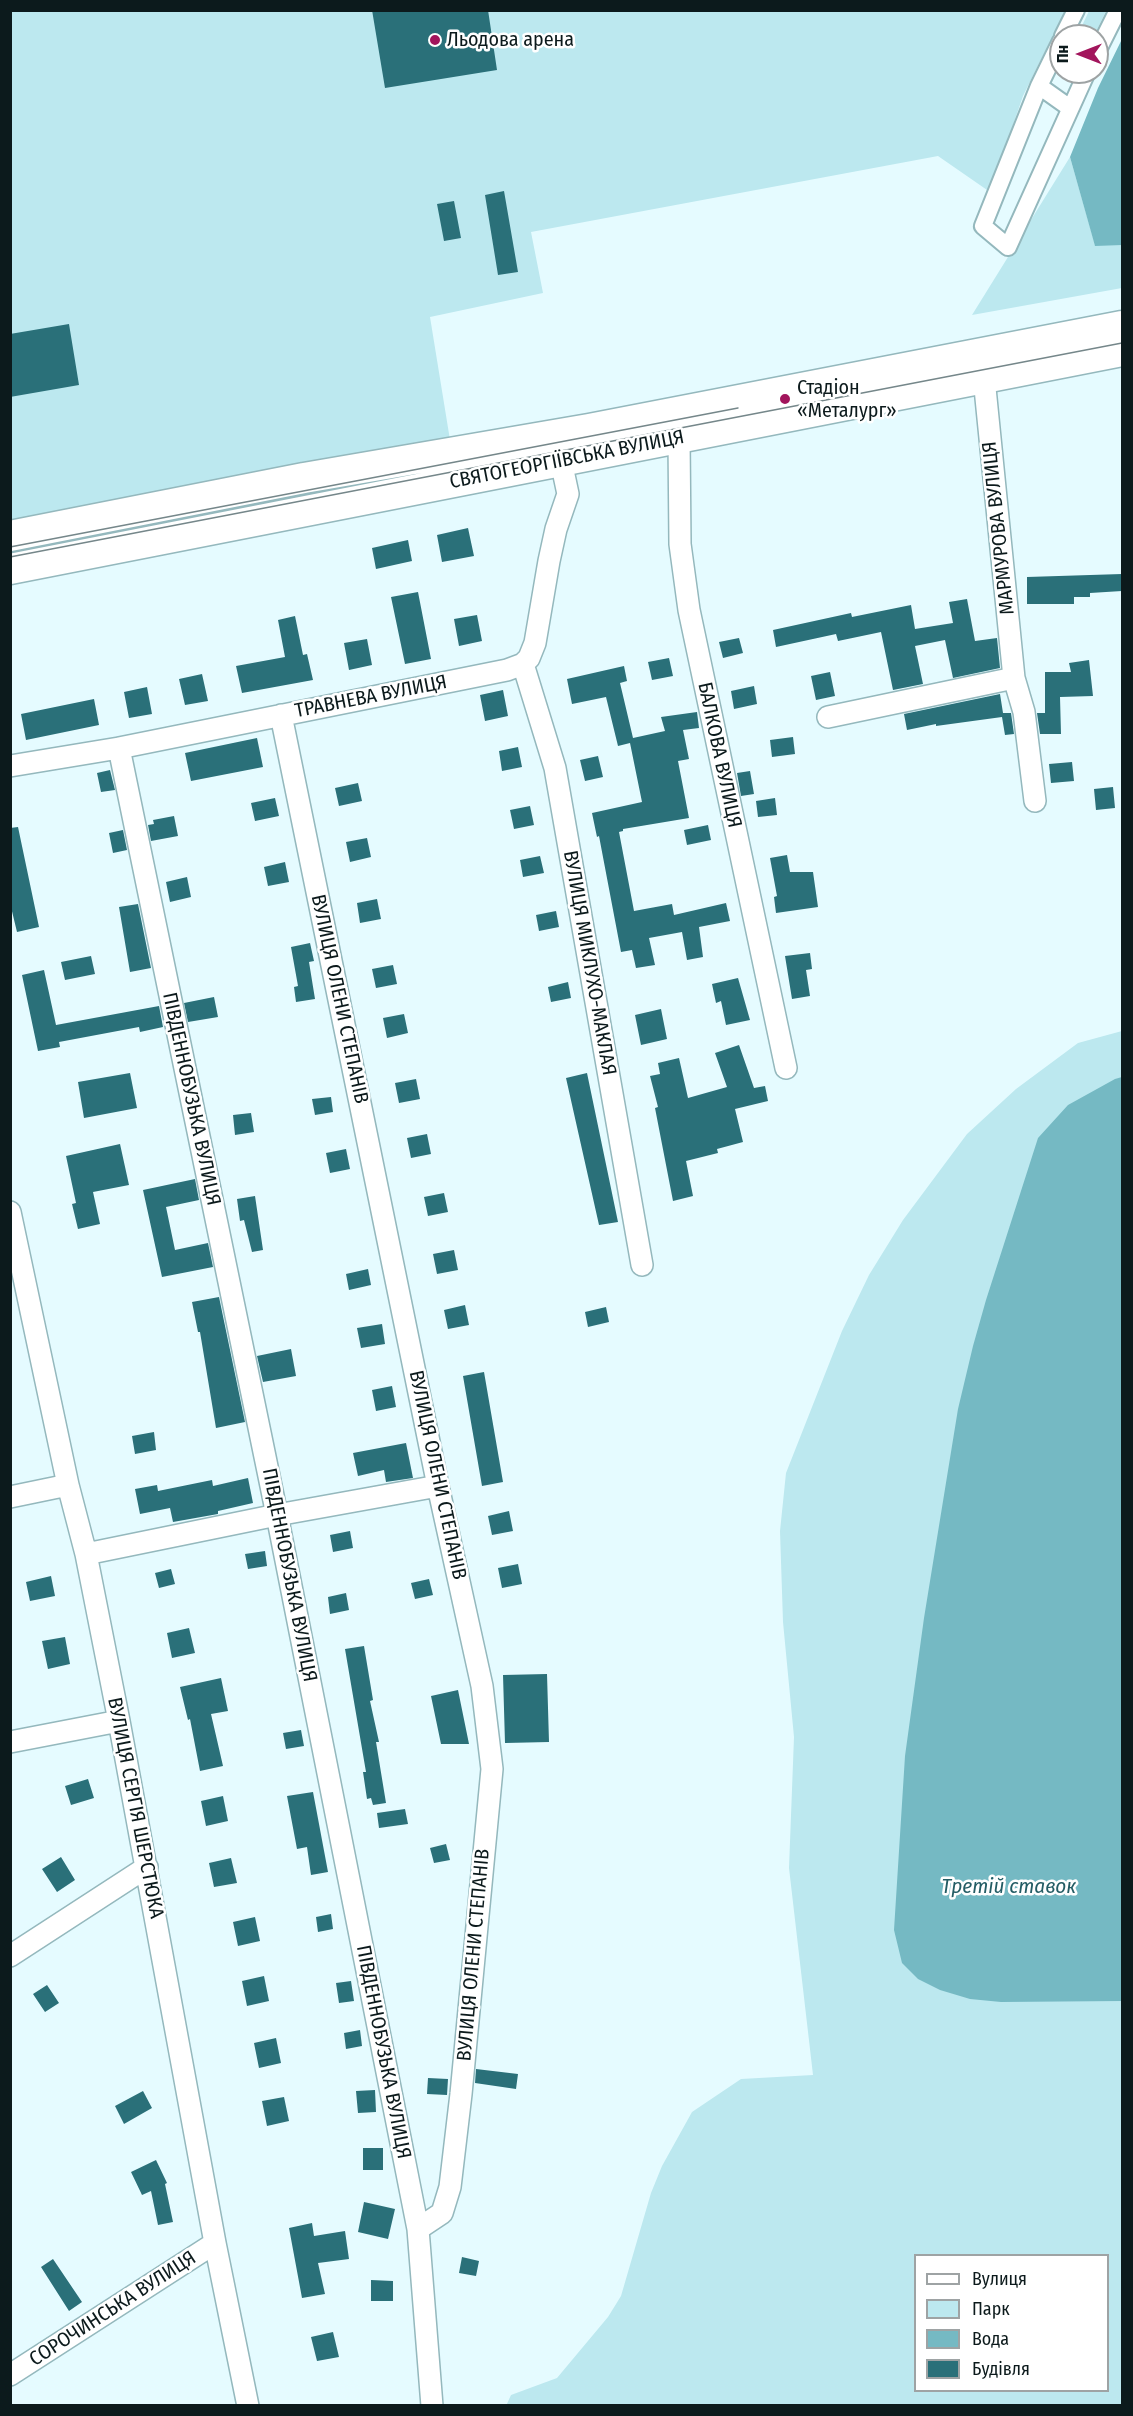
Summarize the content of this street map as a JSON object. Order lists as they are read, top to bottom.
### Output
{
  "streets": {
    "main road": ["СВЯТОГЕОРГІЇВСЬКА ВУЛИЦЯ"],
    "street": [
      "МАРМУРОВА ВУЛИЦЯ",
      "ТРАВНЕВА ВУЛИЦЯ",
      "БАЛКОВА ВУЛИЦЯ",
      "ВУЛИЦЯ МИКЛУХО-МАКЛАЯ",
      "ВУЛИЦЯ ОЛЕНИ СТЕПАНІВ",
      "ПІВДЕННОБУЗЬКА ВУЛИЦЯ",
      "ВУЛИЦЯ СЕРГІЯ ШЕРСТЮКА",
      "СОРОЧИНСЬКА ВУЛИЦЯ"
    ]
  },
  "crossings": [
    ["СВЯТОГЕОРГІЇВСЬКА ВУЛИЦЯ", "МАРМУРОВА ВУЛИЦЯ"],
    ["СВЯТОГЕОРГІЇВСЬКА ВУЛИЦЯ", "БАЛКОВА ВУЛИЦЯ"],
    ["ТРАВНЕВА ВУЛИЦЯ", "ВУЛИЦЯ МИКЛУХО-МАКЛАЯ"],
    ["ТРАВНЕВА ВУЛИЦЯ", "ВУЛИЦЯ ОЛЕНИ СТЕПАНІВ"],
    ["ТРАВНЕВА ВУЛИЦЯ", "ПІВДЕННОБУЗЬКА ВУЛИЦЯ"],
    ["ВУЛИЦЯ ОЛЕНИ СТЕПАНІВ", "ПІВДЕННОБУЗЬКА ВУЛИЦЯ"],
    ["ВУЛИЦЯ СЕРГІЯ ШЕРСТЮКА", "СОРОЧИНСЬКА ВУЛИЦЯ"]
  ],
  "water": ["Третій ставок"],
  "places": ["Льодова арена", "Стадіон «Металург»"],
  "legend": [
    "Вулиця",
    "Парк",
    "Вода",
    "Будівля"
  ],
  "north": "left"
}
